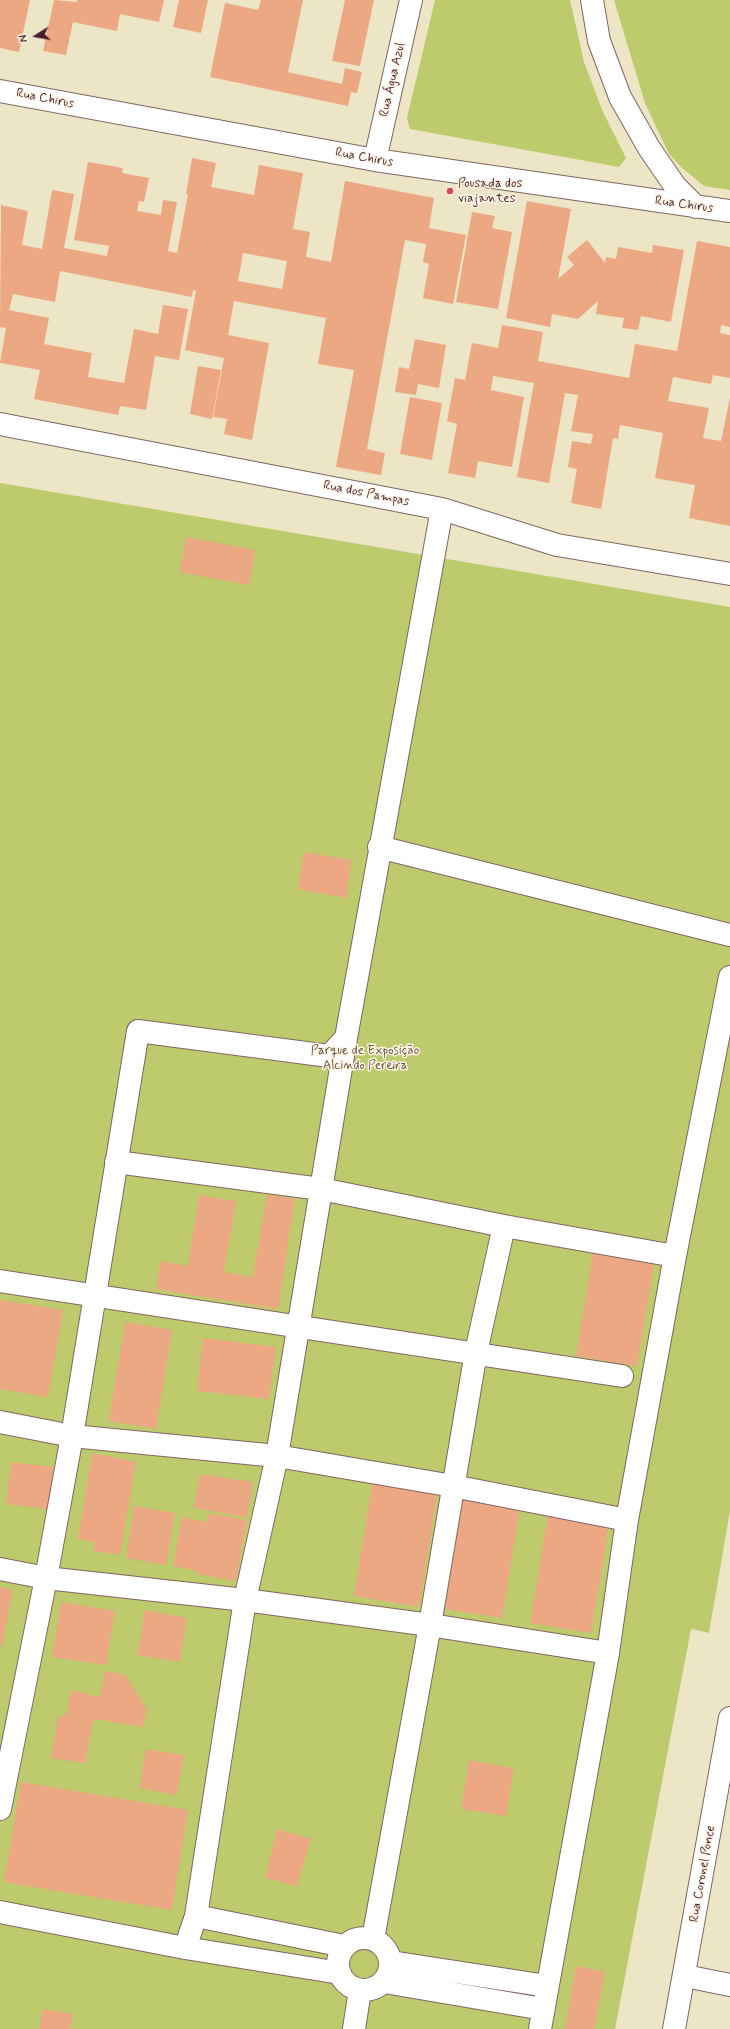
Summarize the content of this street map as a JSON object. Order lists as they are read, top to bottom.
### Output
{
  "streets": {
    "street": [
      "Rua Água Azul",
      "Rua Chirus",
      "Rua dos Pampas",
      "Rua Coronel Ponce"
    ]
  },
  "crossings": [
    ["Rua Água Azul", "Rua Chirus"]
  ],
  "parks": ["Parque de Exposição Alcindo Pereira"],
  "places": ["Pousada dos viajantes"],
  "north": "left"
}
